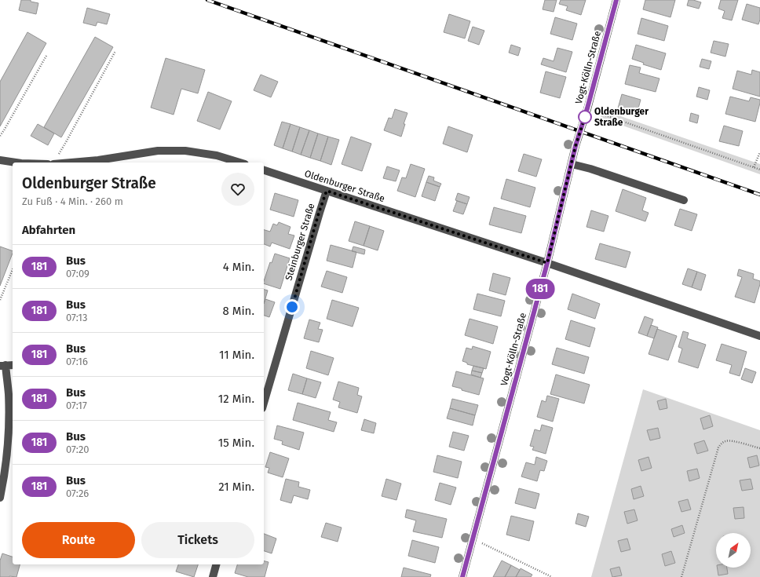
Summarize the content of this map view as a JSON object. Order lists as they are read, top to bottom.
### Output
{
  "streets": {
    "street": ["Vogt-Kölln-Straße", "Oldenburger Straße", "Steinburger Straße"]
  },
  "crossings": [
    ["Vogt-Kölln-Straße", "Oldenburger Straße"],
    ["Oldenburger Straße", "Steinburger Straße"]
  ],
  "places": ["Oldenburger Straße"],
  "lines": ["bus line 181"],
  "north": "top right",
  "page": {
    "on_map": "181",
    "heading": [
      ["Oldenburger Straße", "Zu Fuß · 4 Min. · 260 m"],
      "Abfahrten"
    ],
    "list": [
      {
        "mark": "181",
        "name": "Bus",
        "note": "07:09",
        "value": "4 Min."
      },
      {
        "mark": "181",
        "name": "Bus",
        "note": "07:13",
        "value": "8 Min."
      },
      {
        "mark": "181",
        "name": "Bus",
        "note": "07:16",
        "value": "11 Min."
      },
      {
        "mark": "181",
        "name": "Bus",
        "note": "07:17",
        "value": "12 Min."
      },
      {
        "mark": "181",
        "name": "Bus",
        "note": "07:20",
        "value": "15 Min."
      },
      {
        "mark": "181",
        "name": "Bus",
        "note": "07:26",
        "value": "21 Min."
      }
    ],
    "buttons": ["Route", "Tickets"]
  }
}
